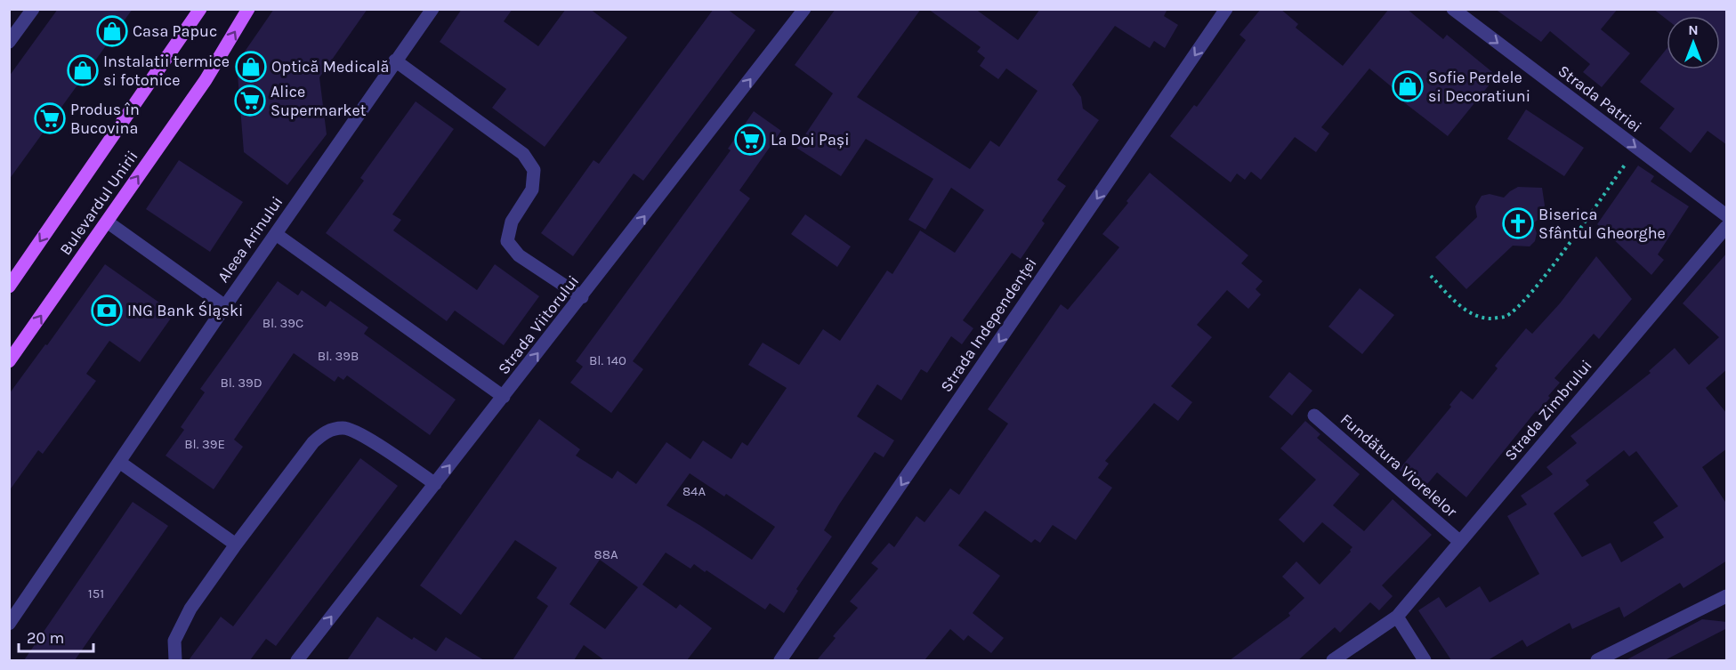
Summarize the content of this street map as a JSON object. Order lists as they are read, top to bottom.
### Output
{
  "streets": {
    "main road": ["Bulevardul Unirii"],
    "street": [
      "Strada Patriei",
      "Aleea Arinului",
      "Strada Viitorului",
      "Strada Independenței",
      "Strada Zimbrului",
      "Fundătura Viorelelor"
    ]
  },
  "crossings": [
    ["Strada Zimbrului", "Fundătura Viorelelor"]
  ],
  "one_way": ["Strada Patriei", "Strada Viitorului", "Strada Independenței"],
  "places": {
    "shop": [
      "Casa Papuc",
      "Optică Medicală",
      "Instalatii termice si fotonice",
      "Sofie Perdele si Decoratiuni"
    ],
    "supermarket": ["Alice Supermarket", "Produs în Bucovina", "La Doi Pași"],
    "church": ["Biserica Sfântul Gheorghe"],
    "bank": ["ING Bank Śląski"]
  },
  "house_numbers": [
    "Bl. 39C",
    "Bl. 39B",
    "Bl. 140",
    "Bl. 39D",
    "Bl. 39E",
    "84A",
    "88A",
    "151"
  ],
  "scale_bar": "20 m",
  "north": "top"
}
